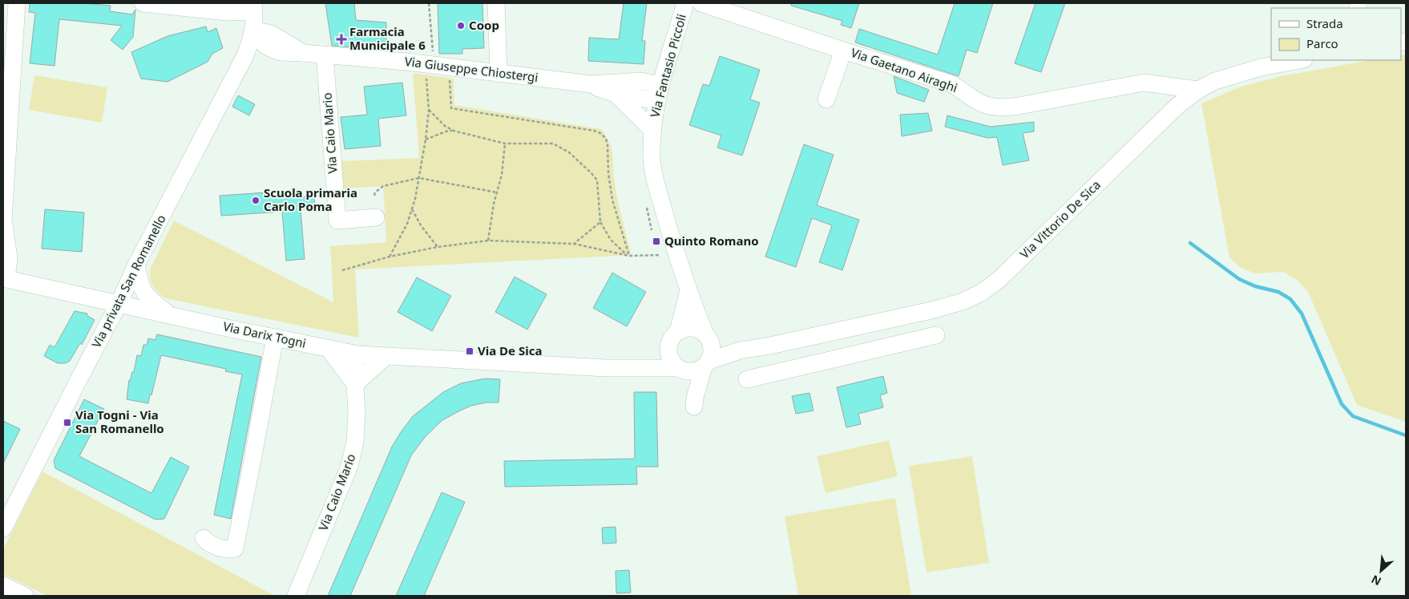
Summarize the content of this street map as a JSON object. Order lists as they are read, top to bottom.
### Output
{
  "streets": {
    "street": [
      "Via Fantasio Piccoli",
      "Via Giuseppe Chiostergi",
      "Via Gaetano Airaghi",
      "Via Caio Mario",
      "Via Vittorio De Sica",
      "Via privata San Romanello",
      "Via Darix Togni"
    ]
  },
  "crossings": [
    ["Via Fantasio Piccoli", "Via Giuseppe Chiostergi"],
    ["Via Fantasio Piccoli", "Via Vittorio De Sica"],
    ["Via Giuseppe Chiostergi", "Via Caio Mario"],
    ["Via Giuseppe Chiostergi", "Via privata San Romanello"],
    ["Via Gaetano Airaghi", "Via Vittorio De Sica"],
    ["Via Caio Mario", "Via Vittorio De Sica"],
    ["Via Caio Mario", "Via Darix Togni"],
    ["Via Vittorio De Sica", "Via Darix Togni"],
    ["Via privata San Romanello", "Via Darix Togni"]
  ],
  "places": {
    "other": ["Coop", "Scuola primaria Carlo Poma"],
    "health": ["Farmacia Municipale 6"],
    "transit": ["Quinto Romano", "Via De Sica", "Via Togni - Via San Romanello"]
  },
  "legend": ["Strada", "Parco"],
  "north": "bottom left"
}
